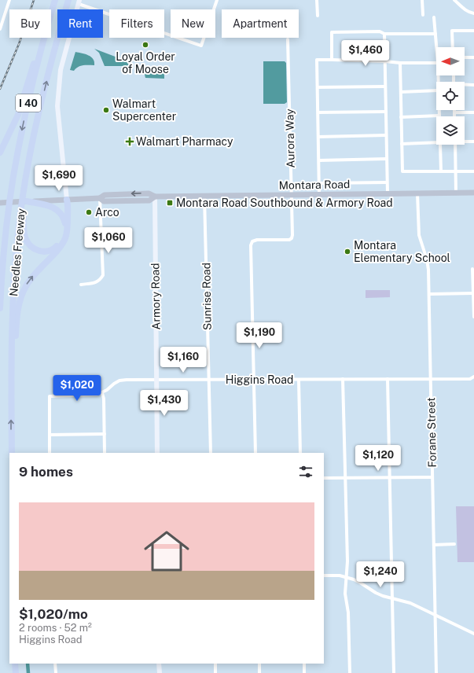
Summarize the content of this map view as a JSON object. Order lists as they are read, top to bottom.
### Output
{
  "streets": {
    "highway": ["I 40", "Needles Freeway"],
    "main road": ["Montara Road", "Armory Road"],
    "street": [
      "Aurora Way",
      "Sunrise Road",
      "Higgins Road",
      "Forane Street"
    ]
  },
  "crossings": [
    ["Aurora Way", "Montara Road"],
    ["Aurora Way", "Higgins Road"],
    ["Montara Road", "Needles Freeway"],
    ["Montara Road", "Armory Road"],
    ["Montara Road", "Sunrise Road"],
    ["Montara Road", "Forane Street"],
    ["Armory Road", "Higgins Road"],
    ["Sunrise Road", "Higgins Road"],
    ["Higgins Road", "Forane Street"]
  ],
  "places": {
    "other": [
      "Loyal Order of Moose",
      "Walmart Supercenter",
      "Arco",
      "Montara Elementary School"
    ],
    "health": ["Walmart Pharmacy"],
    "transit": ["Montara Road Southbound & Armory Road"]
  },
  "north": "left",
  "page": {
    "chip": [
      "Buy",
      "Rent",
      "Filters",
      "New",
      "Apartment"
    ],
    "price": [
      "$1,460",
      "$1,690",
      "$1,060",
      "$1,190",
      "$1,160",
      "$1,020",
      "$1,430",
      "$1,120",
      "$1,240"
    ],
    "heading": "9 homes",
    "list": [
      {
        "name": "$1,020/mo",
        "note": "2 rooms · 52 m² · Higgins Road"
      }
    ]
  }
}
